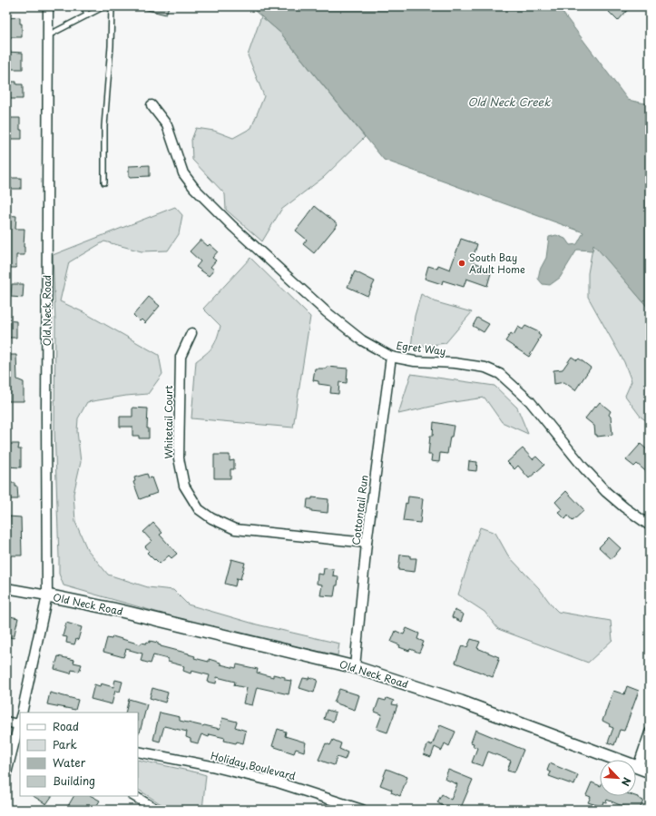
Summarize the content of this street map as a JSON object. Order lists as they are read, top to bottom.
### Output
{
  "streets": {
    "street": [
      "Old Neck Road",
      "Egret Way",
      "Whitetail Court",
      "Cottontail Run",
      "Holiday Boulevard"
    ]
  },
  "crossings": [
    ["Old Neck Road", "Cottontail Run"],
    ["Egret Way", "Cottontail Run"],
    ["Whitetail Court", "Cottontail Run"]
  ],
  "water": ["Old Neck Creek"],
  "places": ["South Bay Adult Home"],
  "legend": [
    "Road",
    "Park",
    "Water",
    "Building"
  ],
  "north": "bottom right"
}
